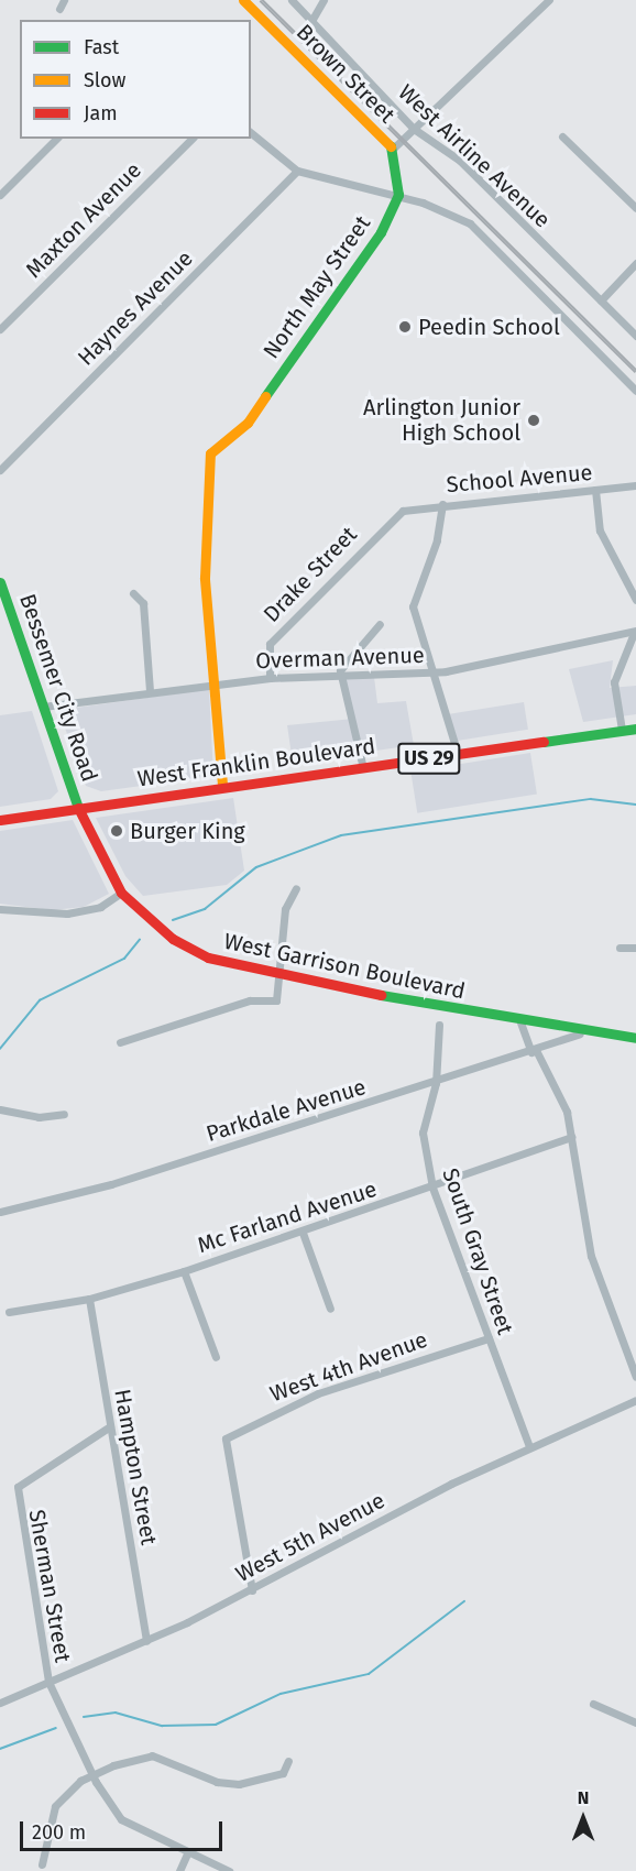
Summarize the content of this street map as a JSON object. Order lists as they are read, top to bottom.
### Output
{
  "streets": {
    "main road": [
      "Brown Street",
      "North May Street",
      "Bessemer City Road",
      "US 29",
      "West Franklin Boulevard",
      "West Garrison Boulevard"
    ],
    "street": [
      "West Airline Avenue",
      "Maxton Avenue",
      "Haynes Avenue",
      "School Avenue",
      "Drake Street",
      "Overman Avenue",
      "Parkdale Avenue",
      "Mc Farland Avenue",
      "South Gray Street",
      "West 4th Avenue",
      "Hampton Street",
      "West 5th Avenue",
      "Sherman Street"
    ]
  },
  "crossings": [
    ["North May Street", "Overman Avenue"],
    ["School Avenue", "Drake Street"],
    ["Drake Street", "Overman Avenue"],
    ["Overman Avenue", "Bessemer City Road"],
    ["Bessemer City Road", "West Franklin Boulevard"],
    ["Bessemer City Road", "West Garrison Boulevard"],
    ["West Franklin Boulevard", "West Garrison Boulevard"],
    ["West Garrison Boulevard", "Parkdale Avenue"],
    ["Parkdale Avenue", "South Gray Street"],
    ["Mc Farland Avenue", "South Gray Street"],
    ["Mc Farland Avenue", "Hampton Street"],
    ["South Gray Street", "West 4th Avenue"],
    ["South Gray Street", "West 5th Avenue"],
    ["West 4th Avenue", "West 5th Avenue"],
    ["Hampton Street", "West 5th Avenue"],
    ["Hampton Street", "Sherman Street"],
    ["West 5th Avenue", "Sherman Street"]
  ],
  "places": ["Peedin School", "Arlington Junior High School", "Burger King"],
  "legend": ["Fast", "Slow", "Jam"],
  "scale_bar": "200 m",
  "north": "top"
}
